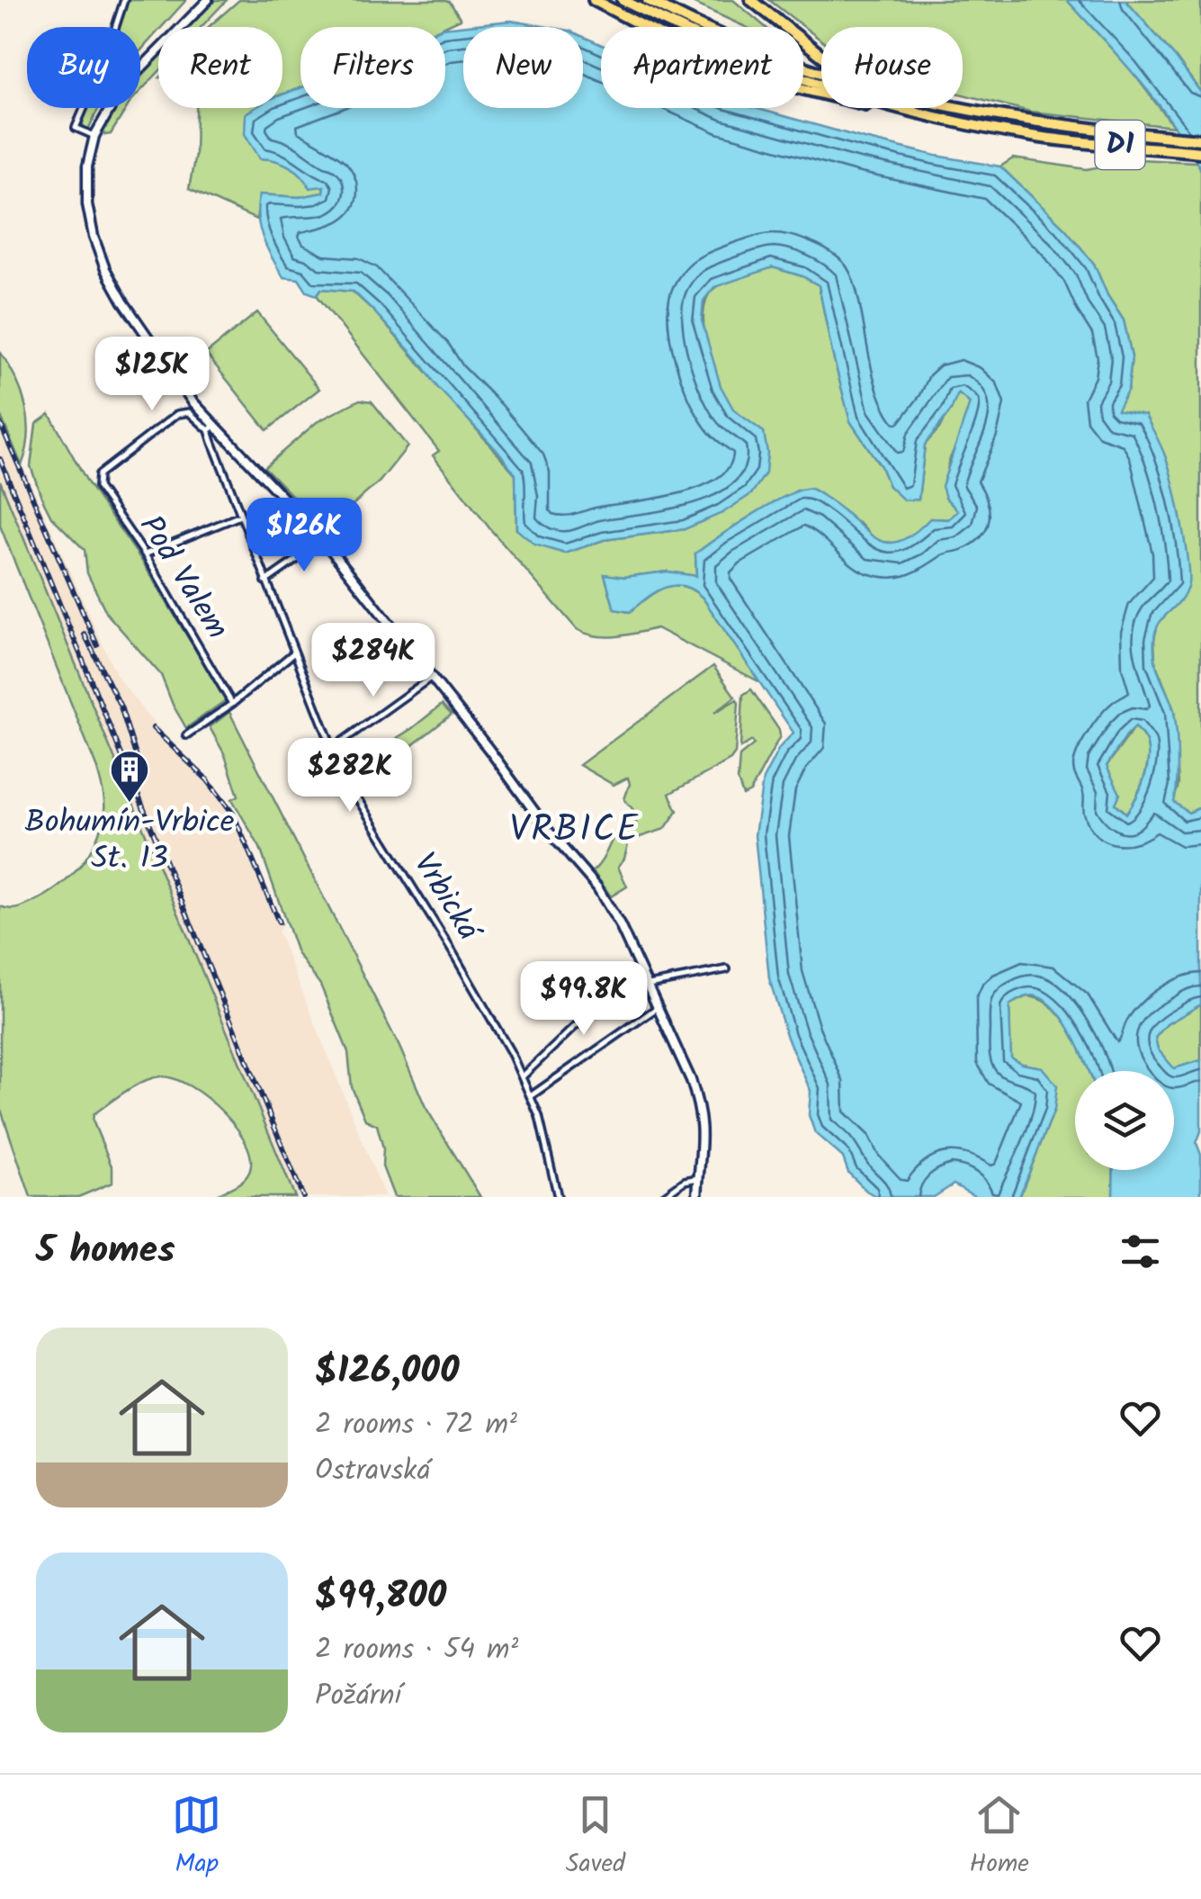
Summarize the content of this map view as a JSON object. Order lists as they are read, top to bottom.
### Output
{
  "streets": {
    "highway": ["D1"],
    "street": ["Pod Valem", "Vrbická"]
  },
  "crossings": [
    ["Pod Valem", "Vrbická"]
  ],
  "districts": ["VRBICE"],
  "places": {
    "building": ["Bohumín-Vrbice St. 13"]
  },
  "page": {
    "chip": [
      "Buy",
      "Rent",
      "Filters",
      "New",
      "Apartment",
      "House"
    ],
    "price": [
      "$125K",
      "$126K",
      "$284K",
      "$282K",
      "$99.8K"
    ],
    "heading": "5 homes",
    "list": [
      {
        "name": "$126,000",
        "note": "2 rooms · 72 m² · Ostravská"
      },
      {
        "name": "$99,800",
        "note": "2 rooms · 54 m² · Požární"
      }
    ],
    "tabs": ["Map", "Saved", "Home"]
  }
}
